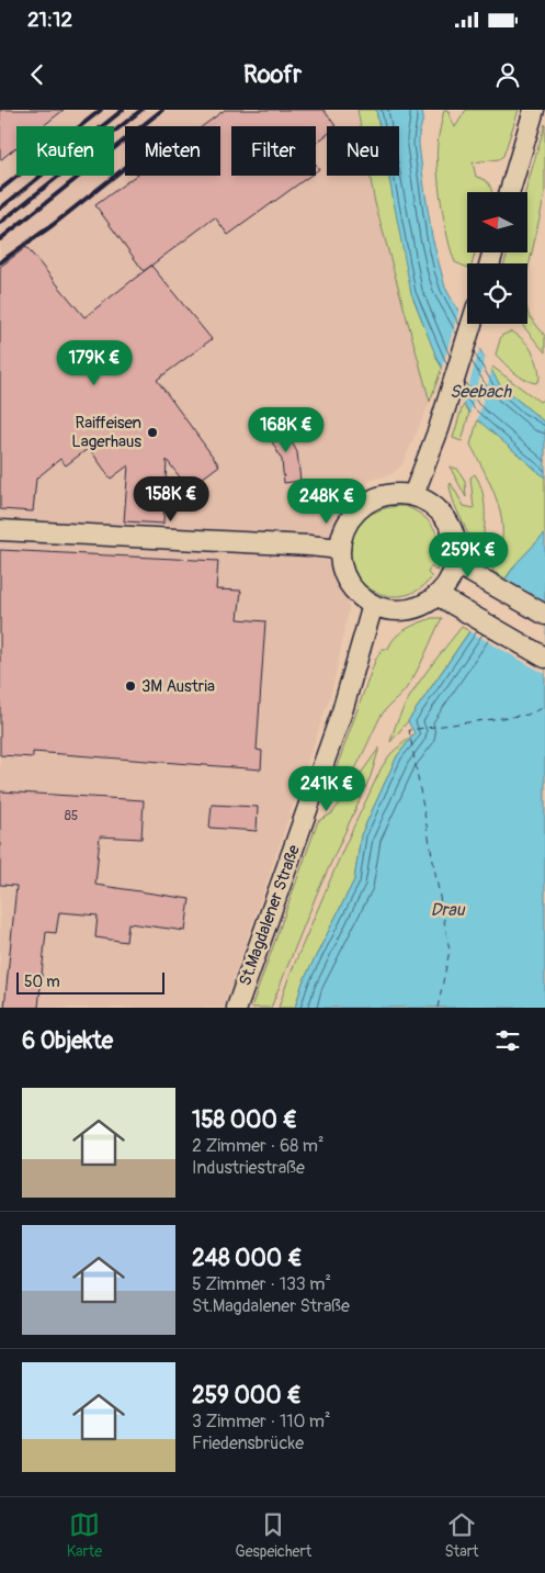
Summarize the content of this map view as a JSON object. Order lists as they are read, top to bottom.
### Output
{
  "streets": {
    "street": ["St.Magdalener Straße"]
  },
  "water": ["Seebach", "Drau"],
  "places": ["Raiffeisen Lagerhaus", "3M Austria"],
  "house_numbers": ["85"],
  "scale_bar": "50 m",
  "north": "left",
  "page": {
    "status": "21:12",
    "header": "Roofr",
    "chip": [
      "Kaufen",
      "Mieten",
      "Filter",
      "Neu"
    ],
    "price": [
      "179K €",
      "168K €",
      "158K €",
      "248K €",
      "259K €",
      "241K €"
    ],
    "scale": "50 m",
    "heading": "6 Objekte",
    "list": [
      {
        "name": "158 000 €",
        "note": "2 Zimmer · 68 m² · Industriestraße"
      },
      {
        "name": "248 000 €",
        "note": "5 Zimmer · 133 m² · St.Magdalener Straße"
      },
      {
        "name": "259 000 €",
        "note": "3 Zimmer · 110 m² · Friedensbrücke"
      }
    ],
    "tabs": ["Karte", "Gespeichert", "Start"]
  }
}
